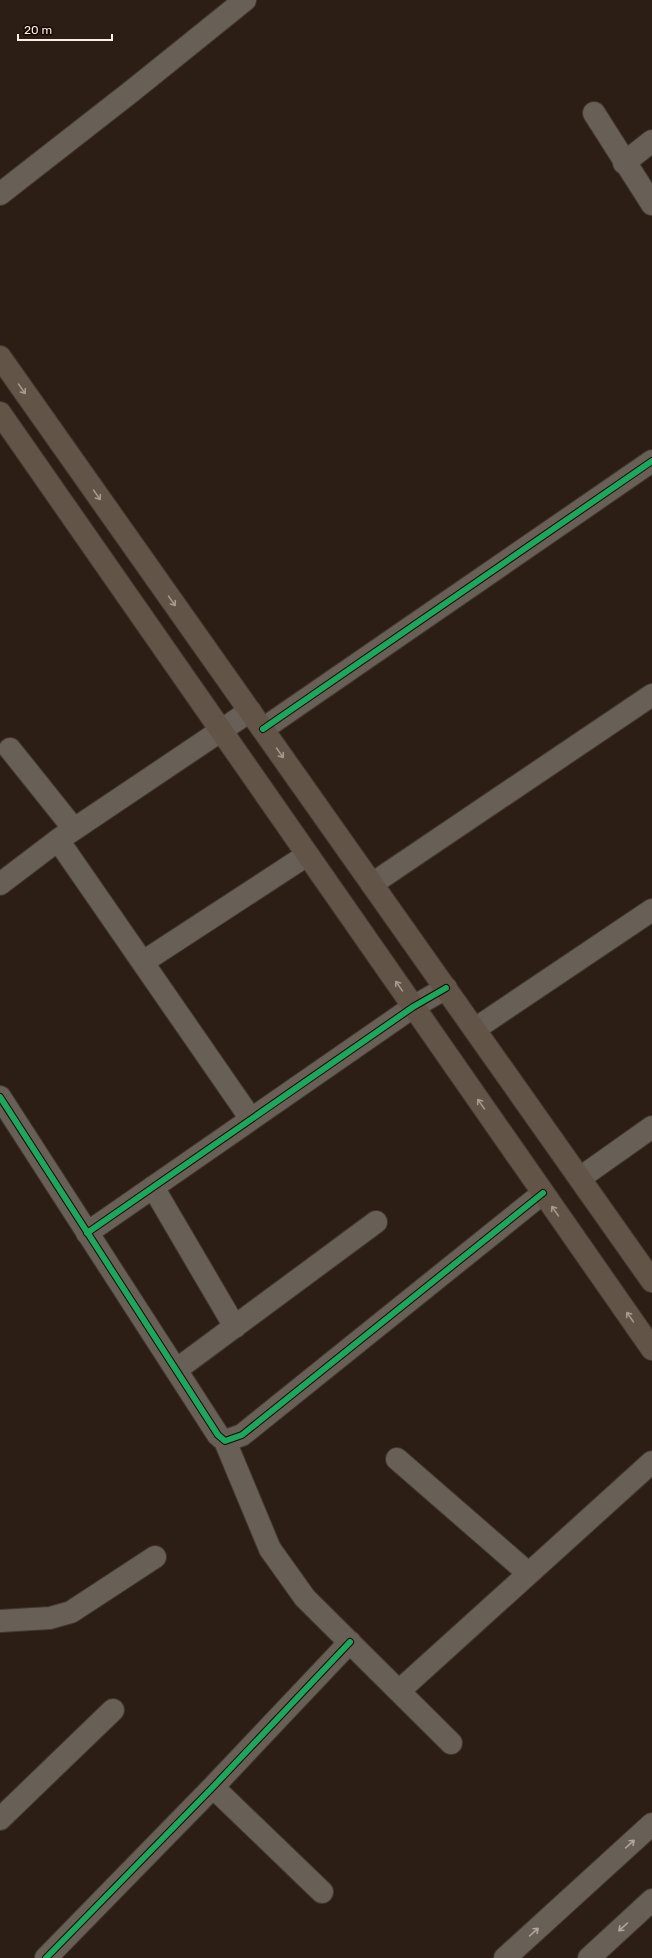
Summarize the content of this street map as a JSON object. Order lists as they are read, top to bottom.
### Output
{
  "scale_bar": "20 m"
}
